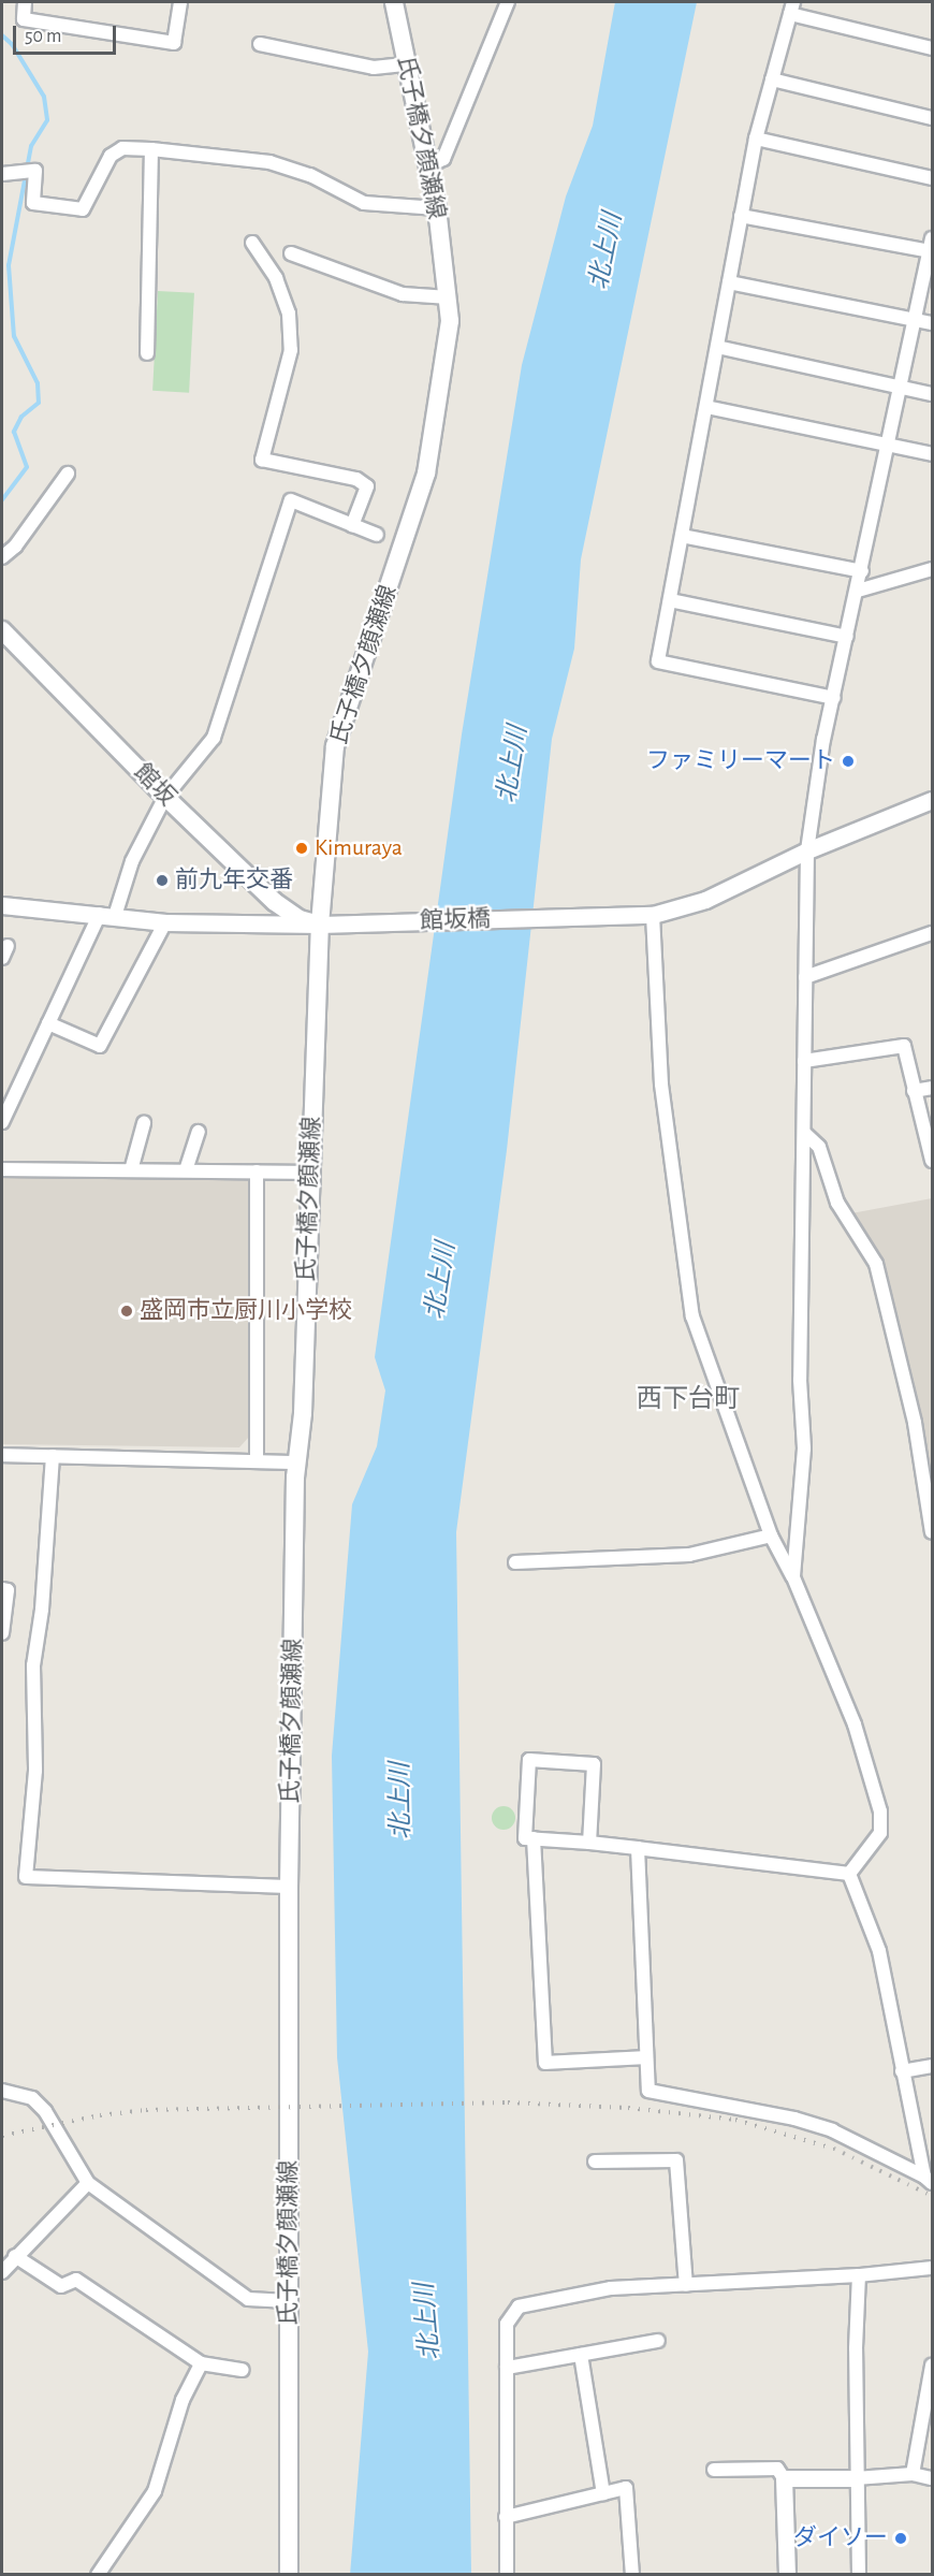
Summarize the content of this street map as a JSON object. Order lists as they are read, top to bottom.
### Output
{
  "streets": {
    "main road": ["氏子橋夕顔瀬線", "館坂"],
    "street": ["館坂橋"]
  },
  "crossings": [
    ["氏子橋夕顔瀬線", "館坂"],
    ["氏子橋夕顔瀬線", "館坂橋"],
    ["館坂", "館坂橋"]
  ],
  "districts": ["西下台町"],
  "water": ["北上川"],
  "places": [
    "ファミリーマート",
    "Kimuraya",
    "前九年交番",
    "盛岡市立厨川小学校",
    "ダイソー"
  ],
  "scale_bar": "50 m"
}
